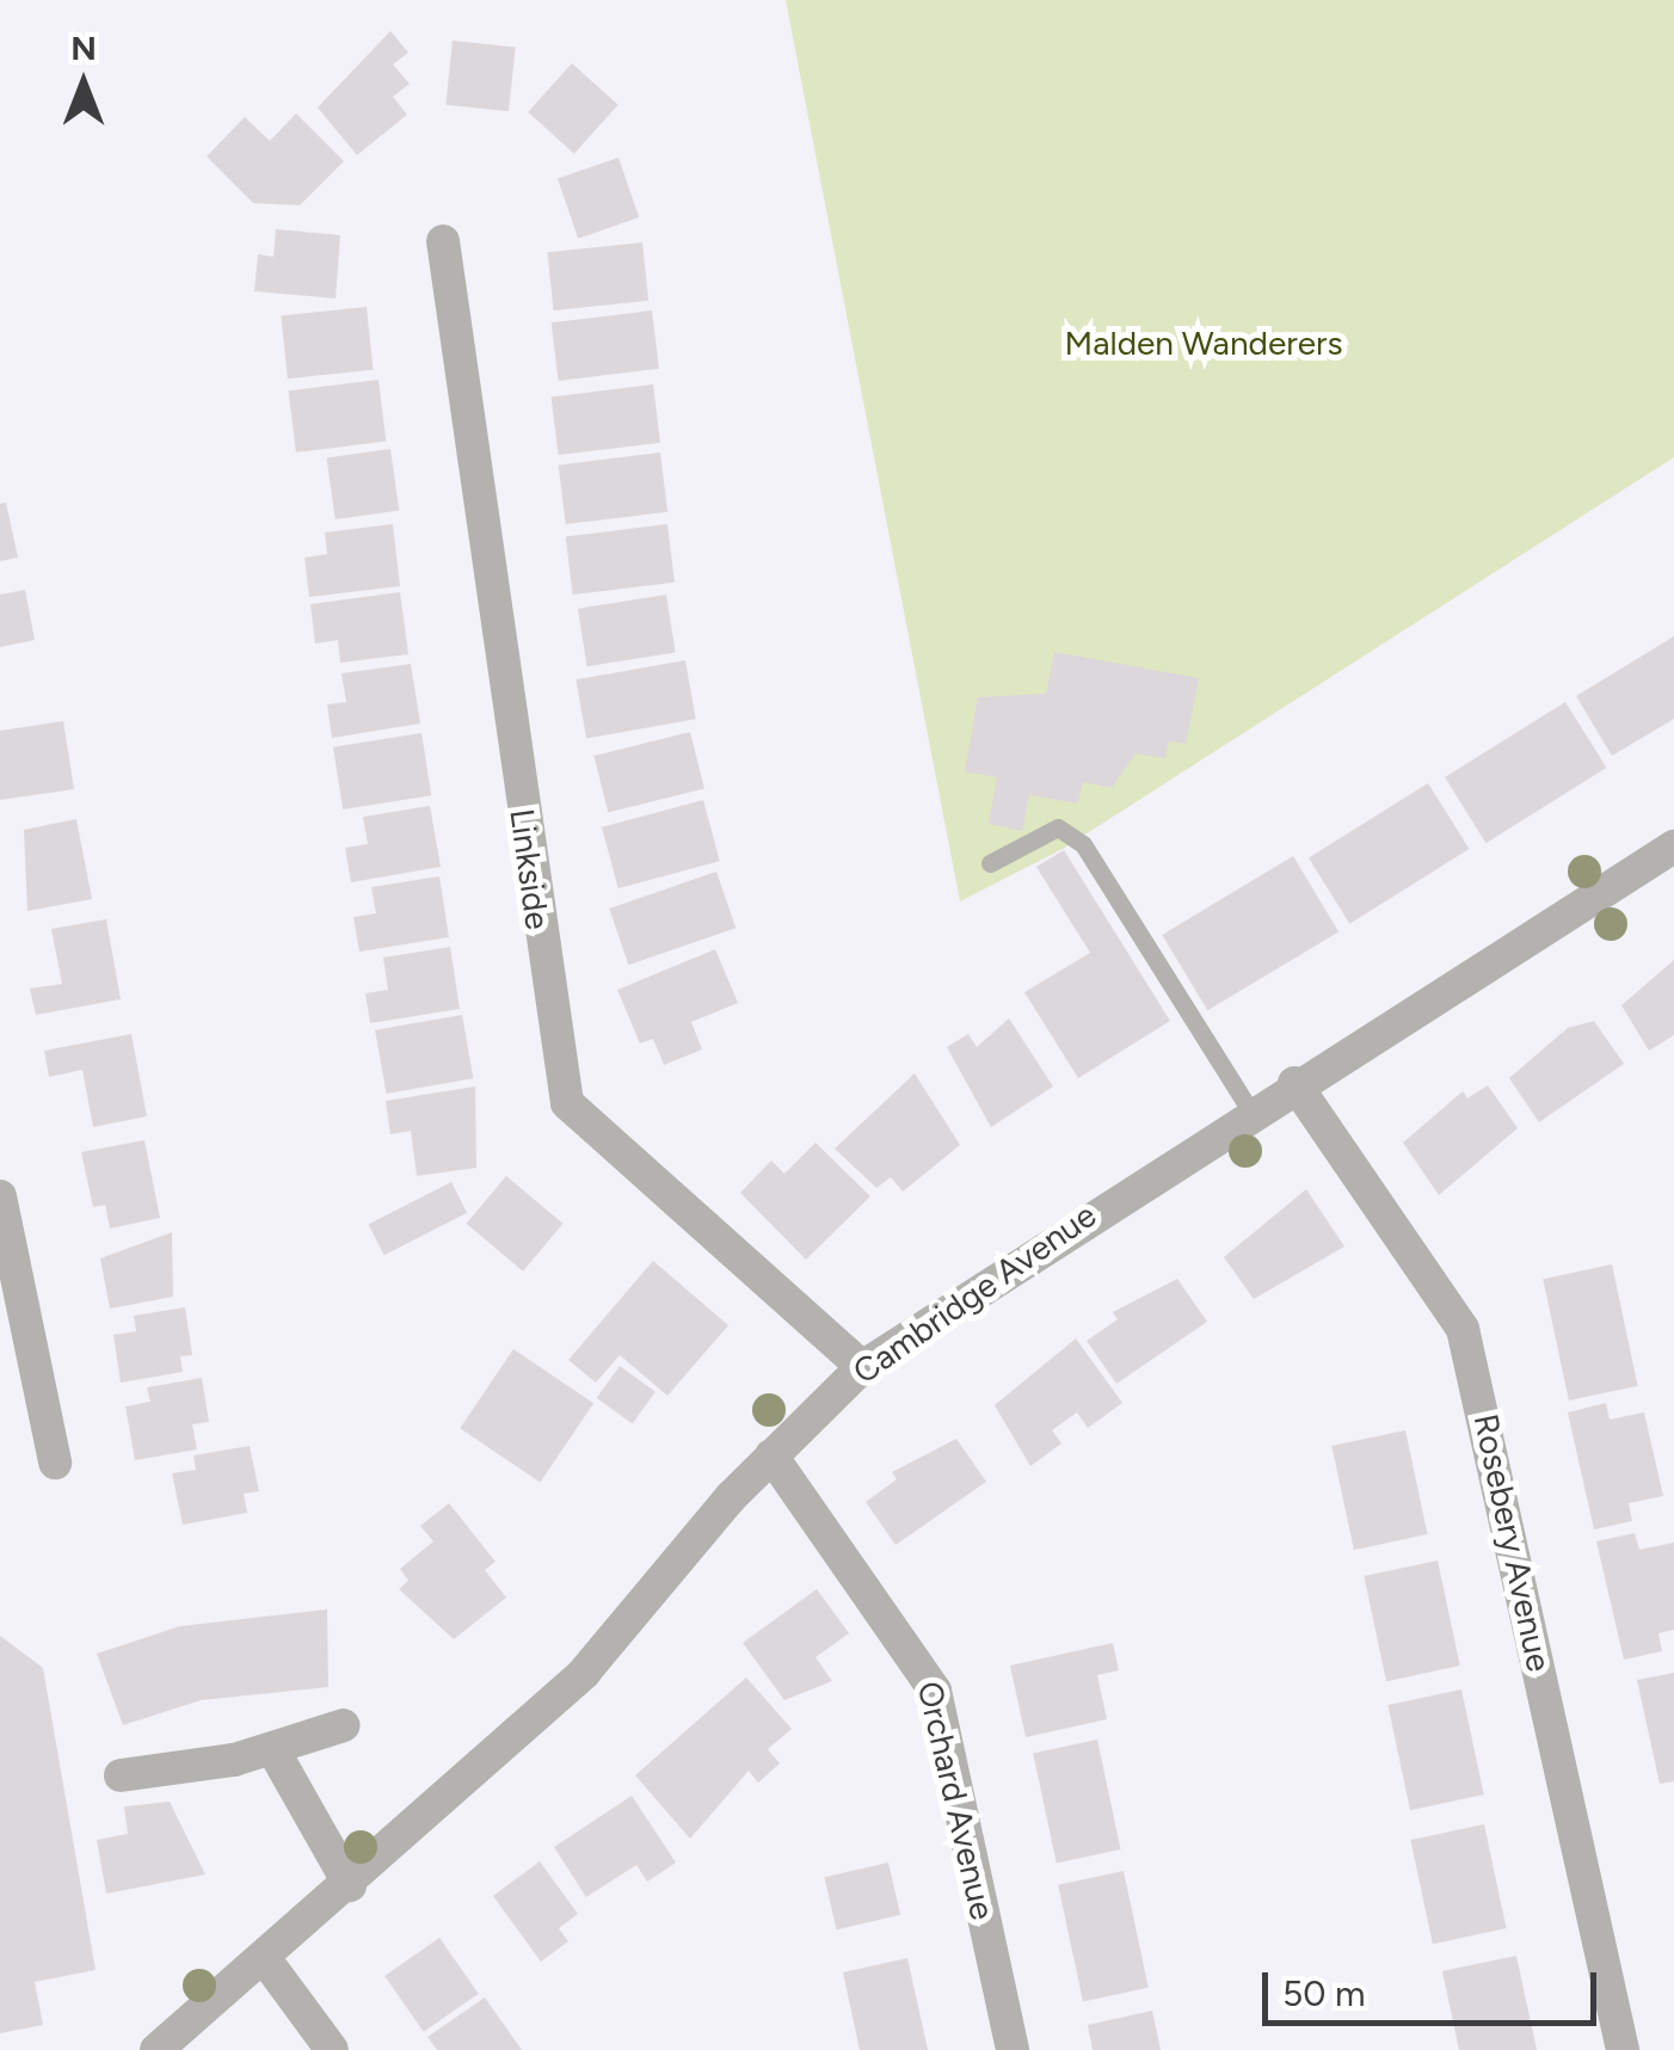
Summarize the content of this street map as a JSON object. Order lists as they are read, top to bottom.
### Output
{
  "streets": {
    "street": [
      "Linkside",
      "Cambridge Avenue",
      "Rosebery Avenue",
      "Orchard Avenue"
    ]
  },
  "crossings": [
    ["Linkside", "Cambridge Avenue"],
    ["Cambridge Avenue", "Rosebery Avenue"],
    ["Cambridge Avenue", "Orchard Avenue"]
  ],
  "parks": ["Malden Wanderers"],
  "scale_bar": "50 m",
  "north": "top"
}
